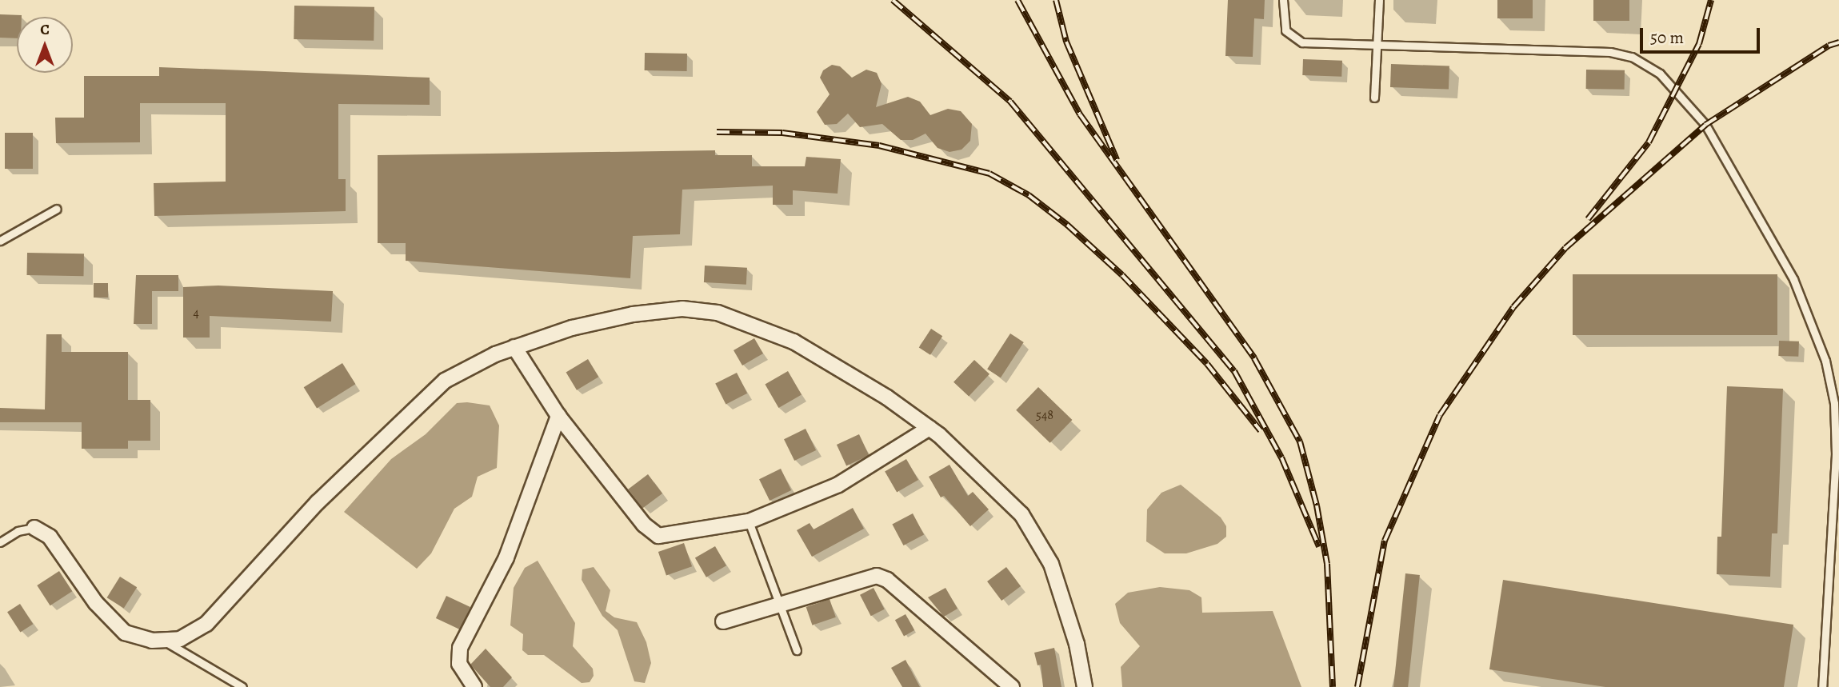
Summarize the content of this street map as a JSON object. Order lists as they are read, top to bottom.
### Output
{
  "house_numbers": ["4", "548"],
  "scale_bar": "50 m",
  "north": "top"
}
